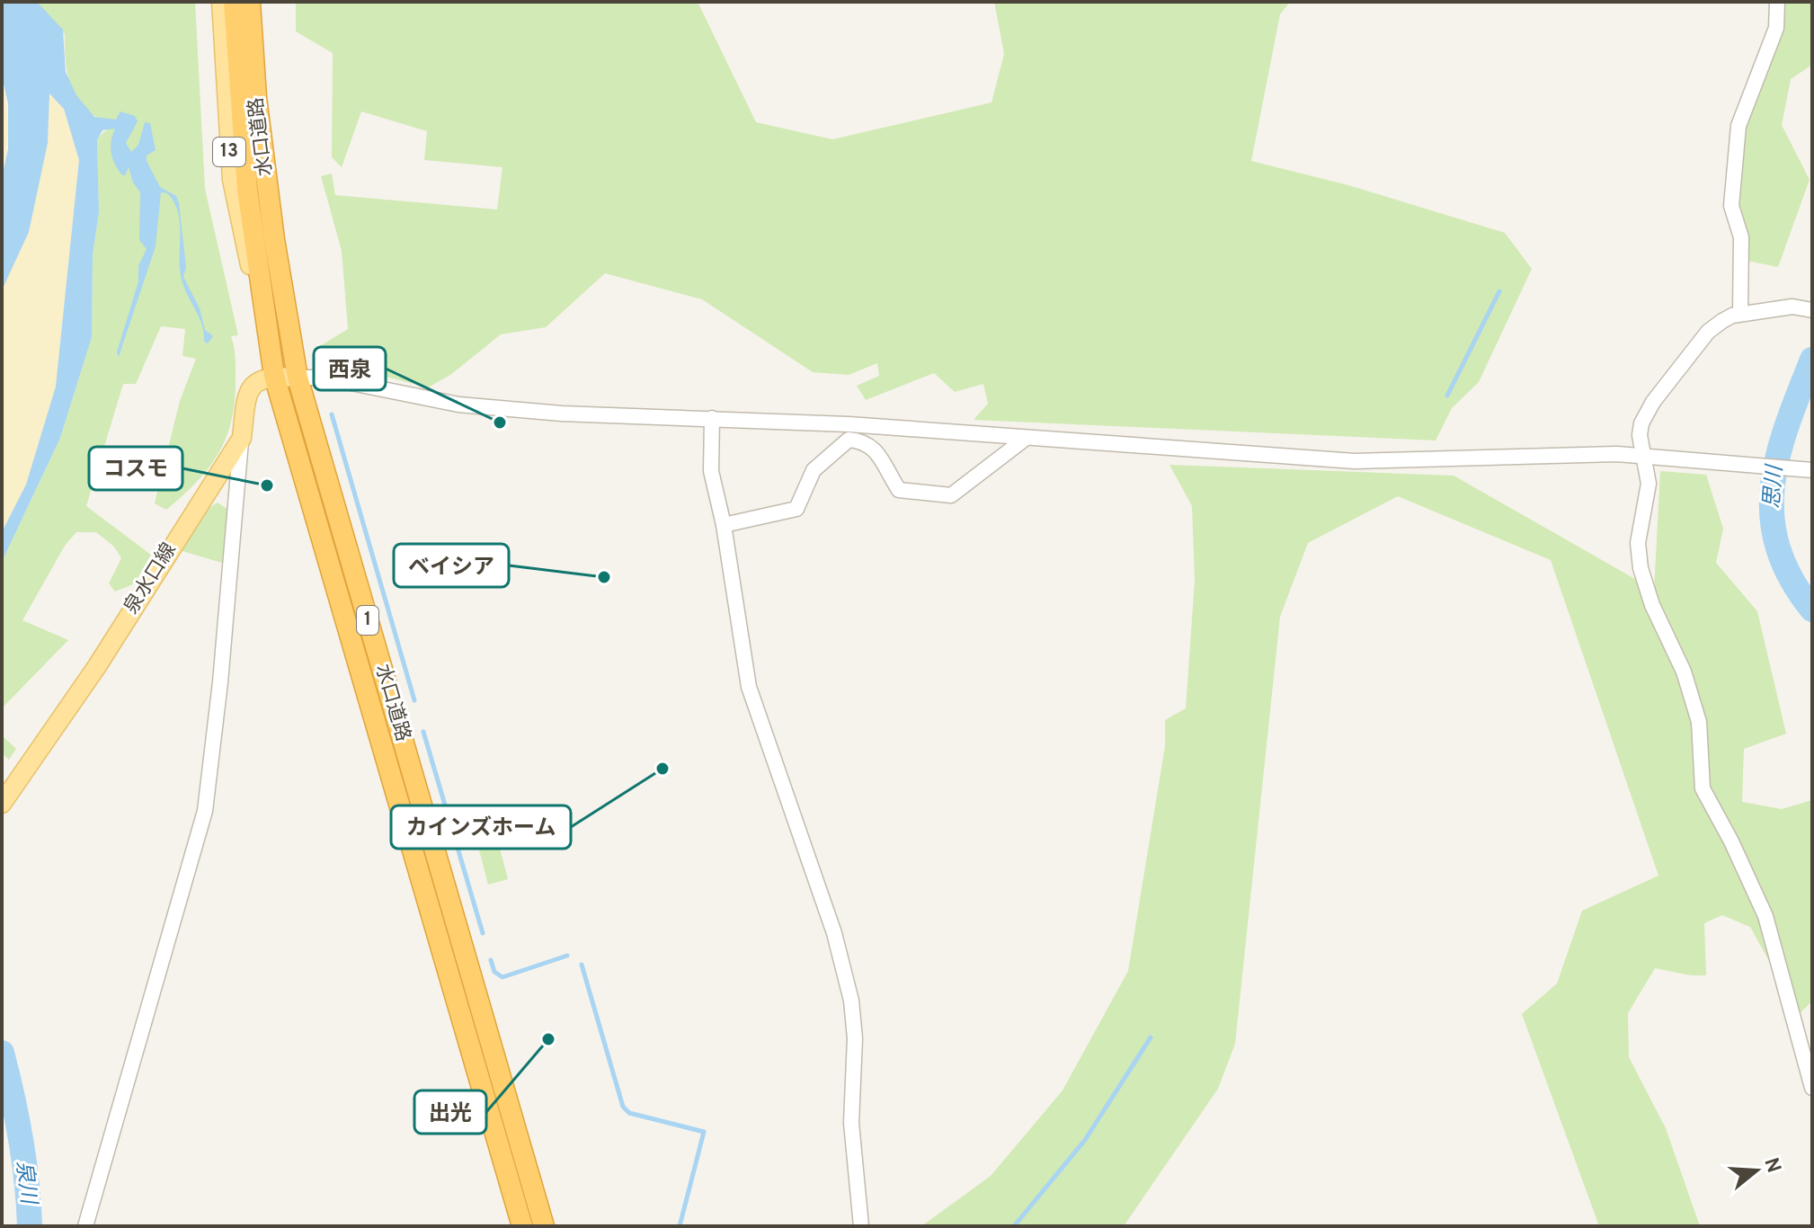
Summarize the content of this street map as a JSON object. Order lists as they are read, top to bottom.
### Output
{
  "streets": {
    "highway": ["水口道路", "1"],
    "main road": ["13", "泉水口線"]
  },
  "crossings": [
    ["水口道路", "13"],
    ["水口道路", "泉水口線"]
  ],
  "water": ["思川", "泉川"],
  "places": [
    "西泉",
    "コスモ",
    "ベイシア",
    "カインズホーム",
    "出光"
  ],
  "north": "right"
}
